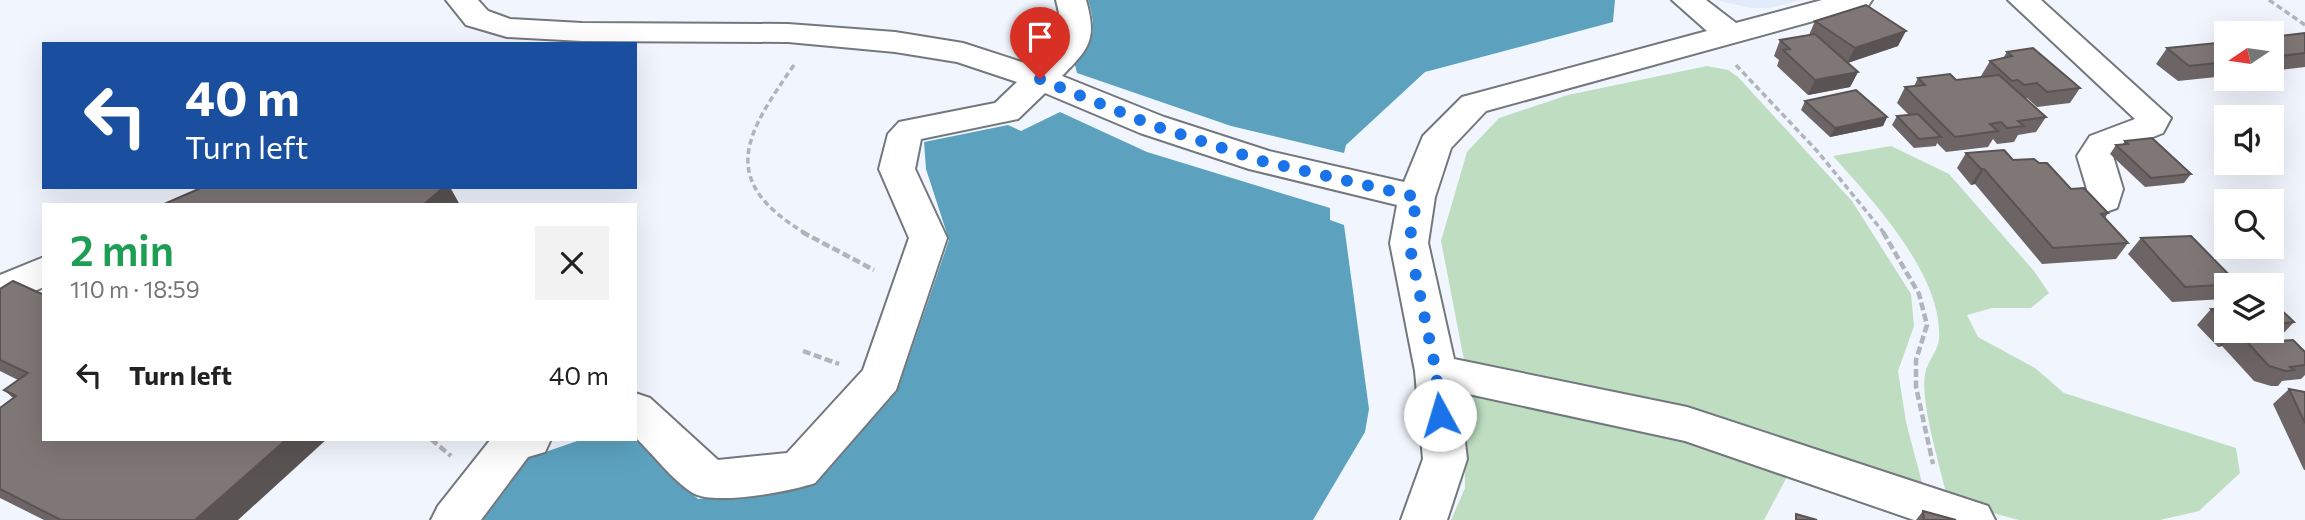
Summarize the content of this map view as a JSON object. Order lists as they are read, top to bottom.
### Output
{
  "north": "left",
  "page": {
    "turn": ["40 m", "Turn left"],
    "heading": ["2 min", "110 m · 18:59"],
    "list": [
      {
        "name": "Turn left",
        "value": "40 m"
      }
    ]
  }
}
